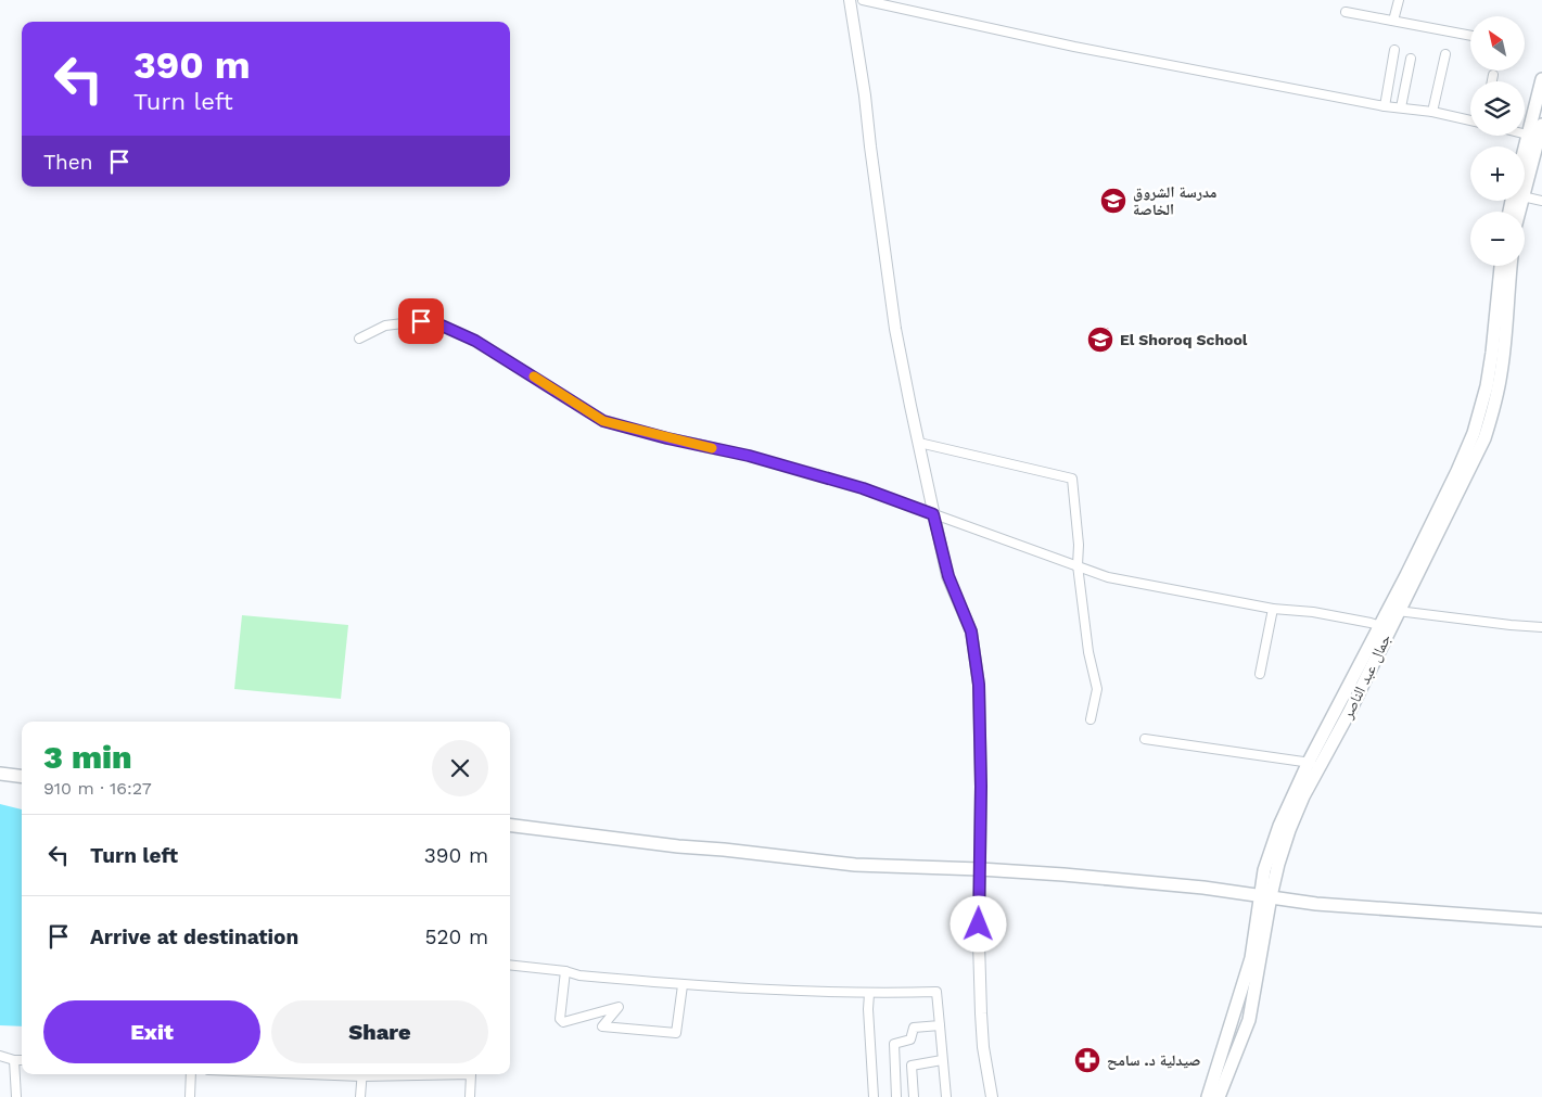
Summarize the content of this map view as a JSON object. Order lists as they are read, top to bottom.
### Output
{
  "streets": {
    "main road": ["جمال عبد الناصر"]
  },
  "places": {
    "school or university": ["مدرسة الشروق الخاصة", "El Shoroq School"],
    "pharmacy": ["صيدلية د. سامح"]
  },
  "north": "top left",
  "page": {
    "map_buttons": ["+", "−"],
    "turn": ["390 m", "Turn left"],
    "then": "Then",
    "heading": ["3 min", "910 m · 16:27"],
    "list": [
      {
        "name": "Turn left",
        "value": "390 m"
      },
      {
        "name": "Arrive at destination",
        "value": "520 m"
      }
    ],
    "buttons": ["Exit", "Share"]
  }
}
